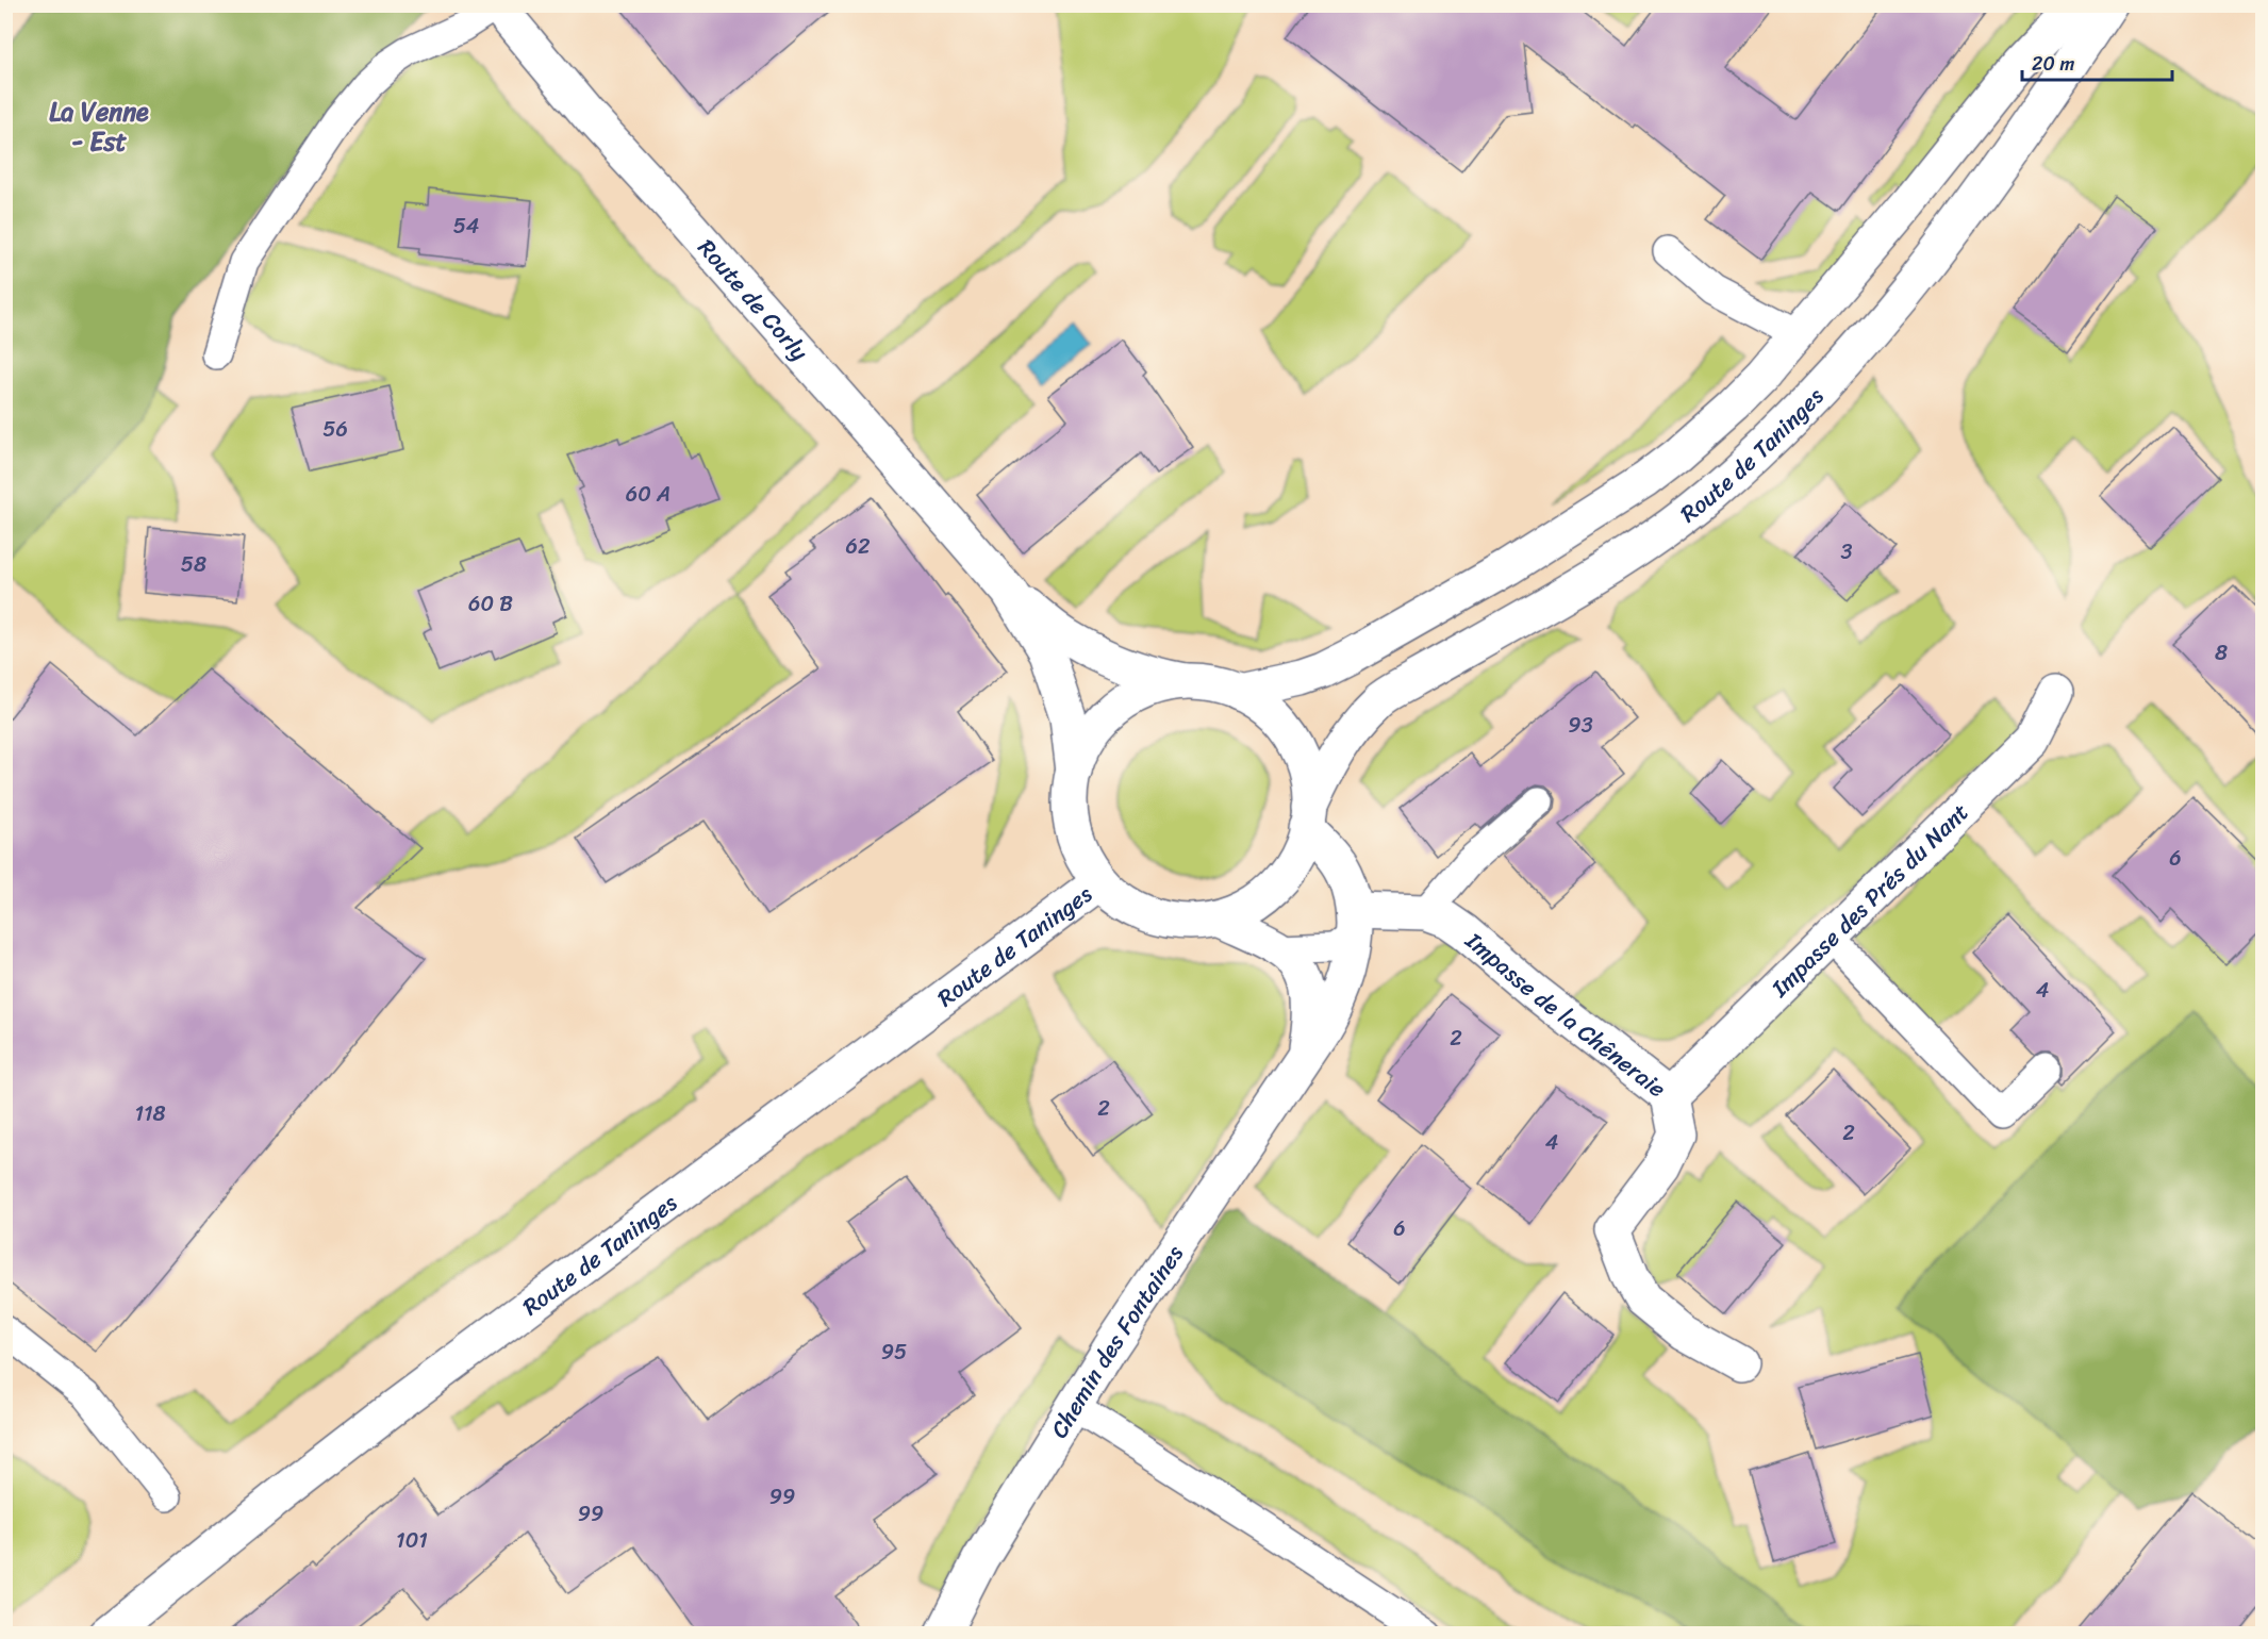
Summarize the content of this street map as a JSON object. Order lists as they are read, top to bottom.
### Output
{
  "streets": {
    "main road": [
      "Route de Corly",
      "Route de Taninges",
      "Impasse des Prés du Nant",
      "Impasse de la Chêneraie",
      "Chemin des Fontaines"
    ]
  },
  "crossings": [
    ["Route de Corly", "Route de Taninges"],
    ["Route de Taninges", "Chemin des Fontaines"],
    ["Impasse des Prés du Nant", "Impasse de la Chêneraie"],
    ["Impasse de la Chêneraie", "Chemin des Fontaines"]
  ],
  "districts": ["La Venne - Est"],
  "house_numbers": [
    "54",
    "56",
    "60 A",
    "62",
    "3",
    "58",
    "60 B",
    "8",
    "93",
    "6",
    "4",
    "2",
    "2",
    "118",
    "2",
    "4",
    "6",
    "95",
    "99",
    "99",
    "101"
  ],
  "scale_bar": "20 m"
}
